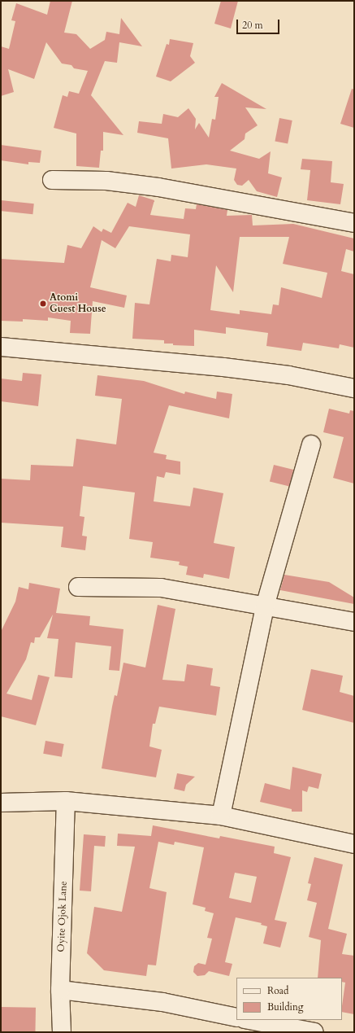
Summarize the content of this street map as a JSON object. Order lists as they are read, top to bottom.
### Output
{
  "streets": {
    "street": ["Oyite Ojok Lane"]
  },
  "places": ["Atomi Guest House"],
  "legend": ["Road", "Building"],
  "scale_bar": "20 m"
}
